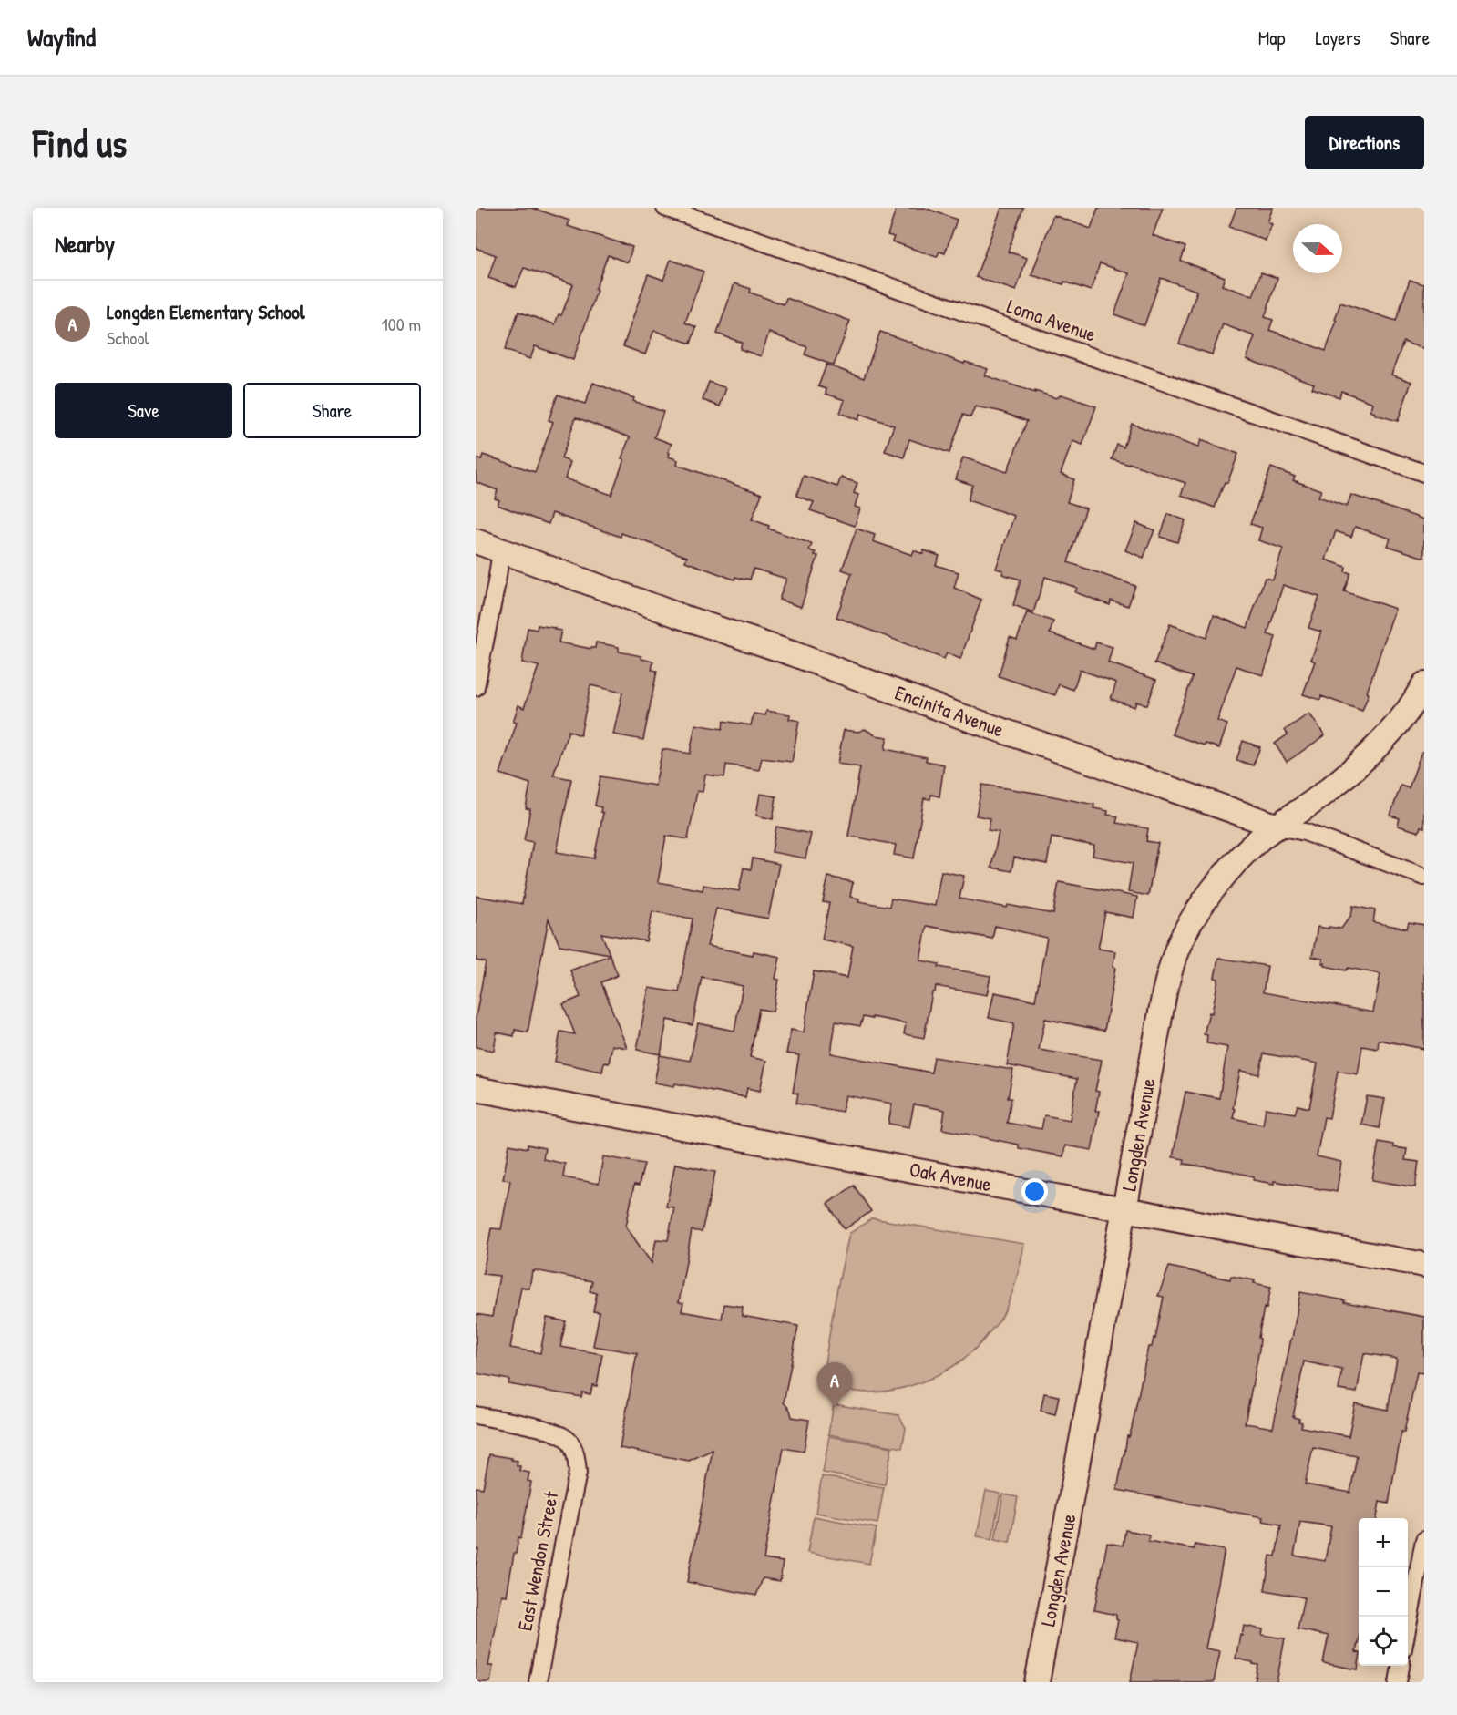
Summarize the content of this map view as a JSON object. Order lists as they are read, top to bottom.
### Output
{
  "streets": {
    "street": [
      "Loma Avenue",
      "Encinita Avenue",
      "Longden Avenue",
      "Oak Avenue",
      "East Wendon Street"
    ]
  },
  "crossings": [
    ["Encinita Avenue", "Longden Avenue"],
    ["Longden Avenue", "Oak Avenue"]
  ],
  "north": "right",
  "page": {
    "header": "Wayfind",
    "nav": ["Map", "Layers", "Share"],
    "buttons": [
      "Directions",
      ["Save", "Share"]
    ],
    "title": "Find us",
    "heading": "Nearby",
    "list": [
      {
        "mark": "A",
        "name": "Longden Elementary School",
        "note": "School",
        "value": "100 m"
      }
    ],
    "pins": "A",
    "map_buttons": ["+", "−"]
  }
}
